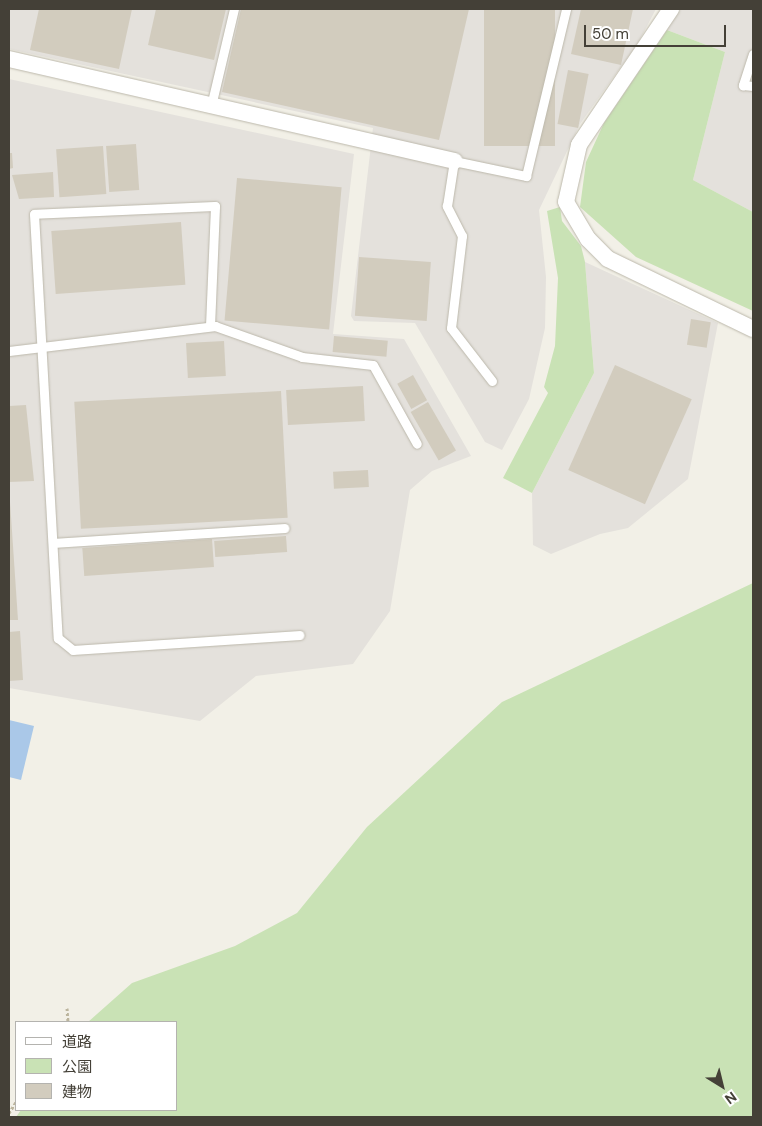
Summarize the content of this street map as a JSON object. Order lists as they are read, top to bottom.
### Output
{
  "legend": ["道路", "公園", "建物"],
  "scale_bar": "50 m",
  "north": "bottom right"
}
